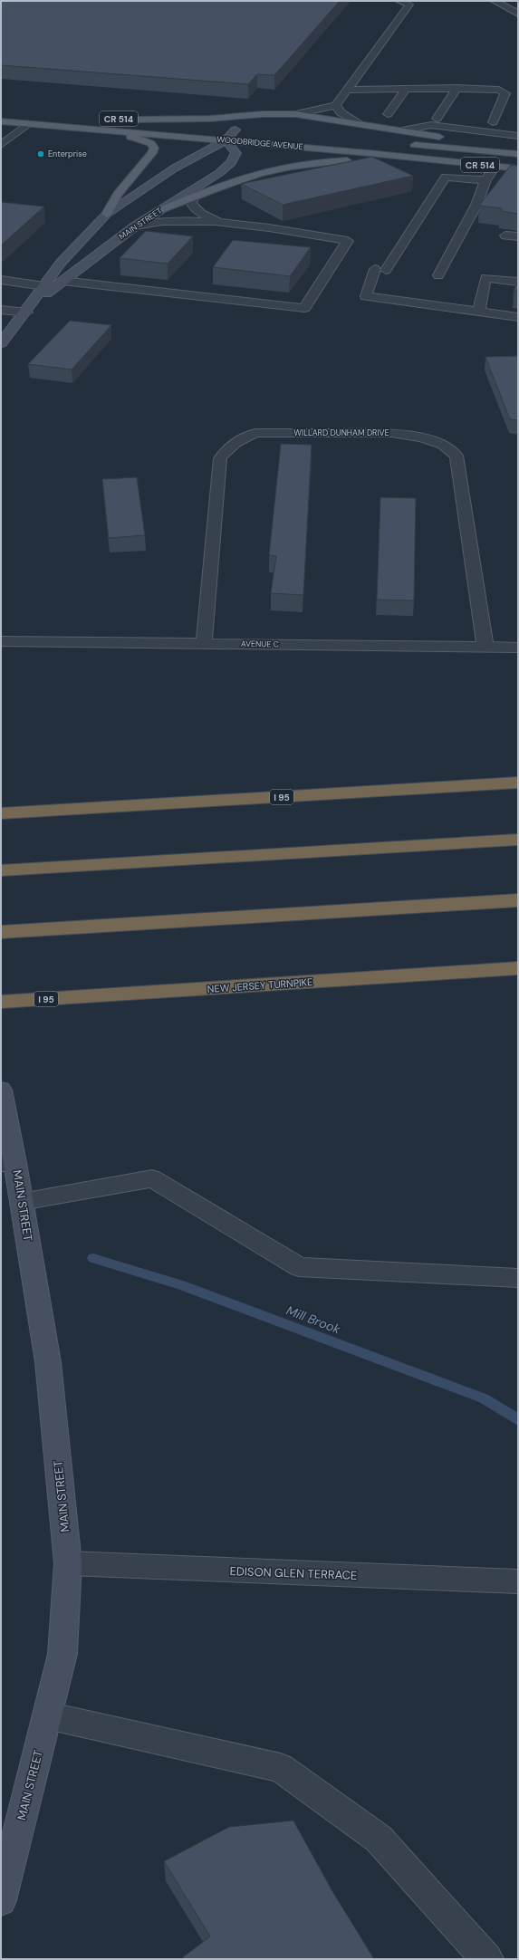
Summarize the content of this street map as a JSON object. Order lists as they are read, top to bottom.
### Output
{
  "streets": {
    "highway": ["I 95", "NEW JERSEY TURNPIKE"],
    "main road": ["CR 514", "WOODBRIDGE AVENUE", "MAIN STREET"],
    "street": ["WILLARD DUNHAM DRIVE", "AVENUE C", "EDISON GLEN TERRACE"]
  },
  "crossings": [
    ["WOODBRIDGE AVENUE", "MAIN STREET"],
    ["MAIN STREET", "EDISON GLEN TERRACE"],
    ["WILLARD DUNHAM DRIVE", "AVENUE C"]
  ],
  "water": ["Mill Brook"],
  "places": ["Enterprise"]
}
